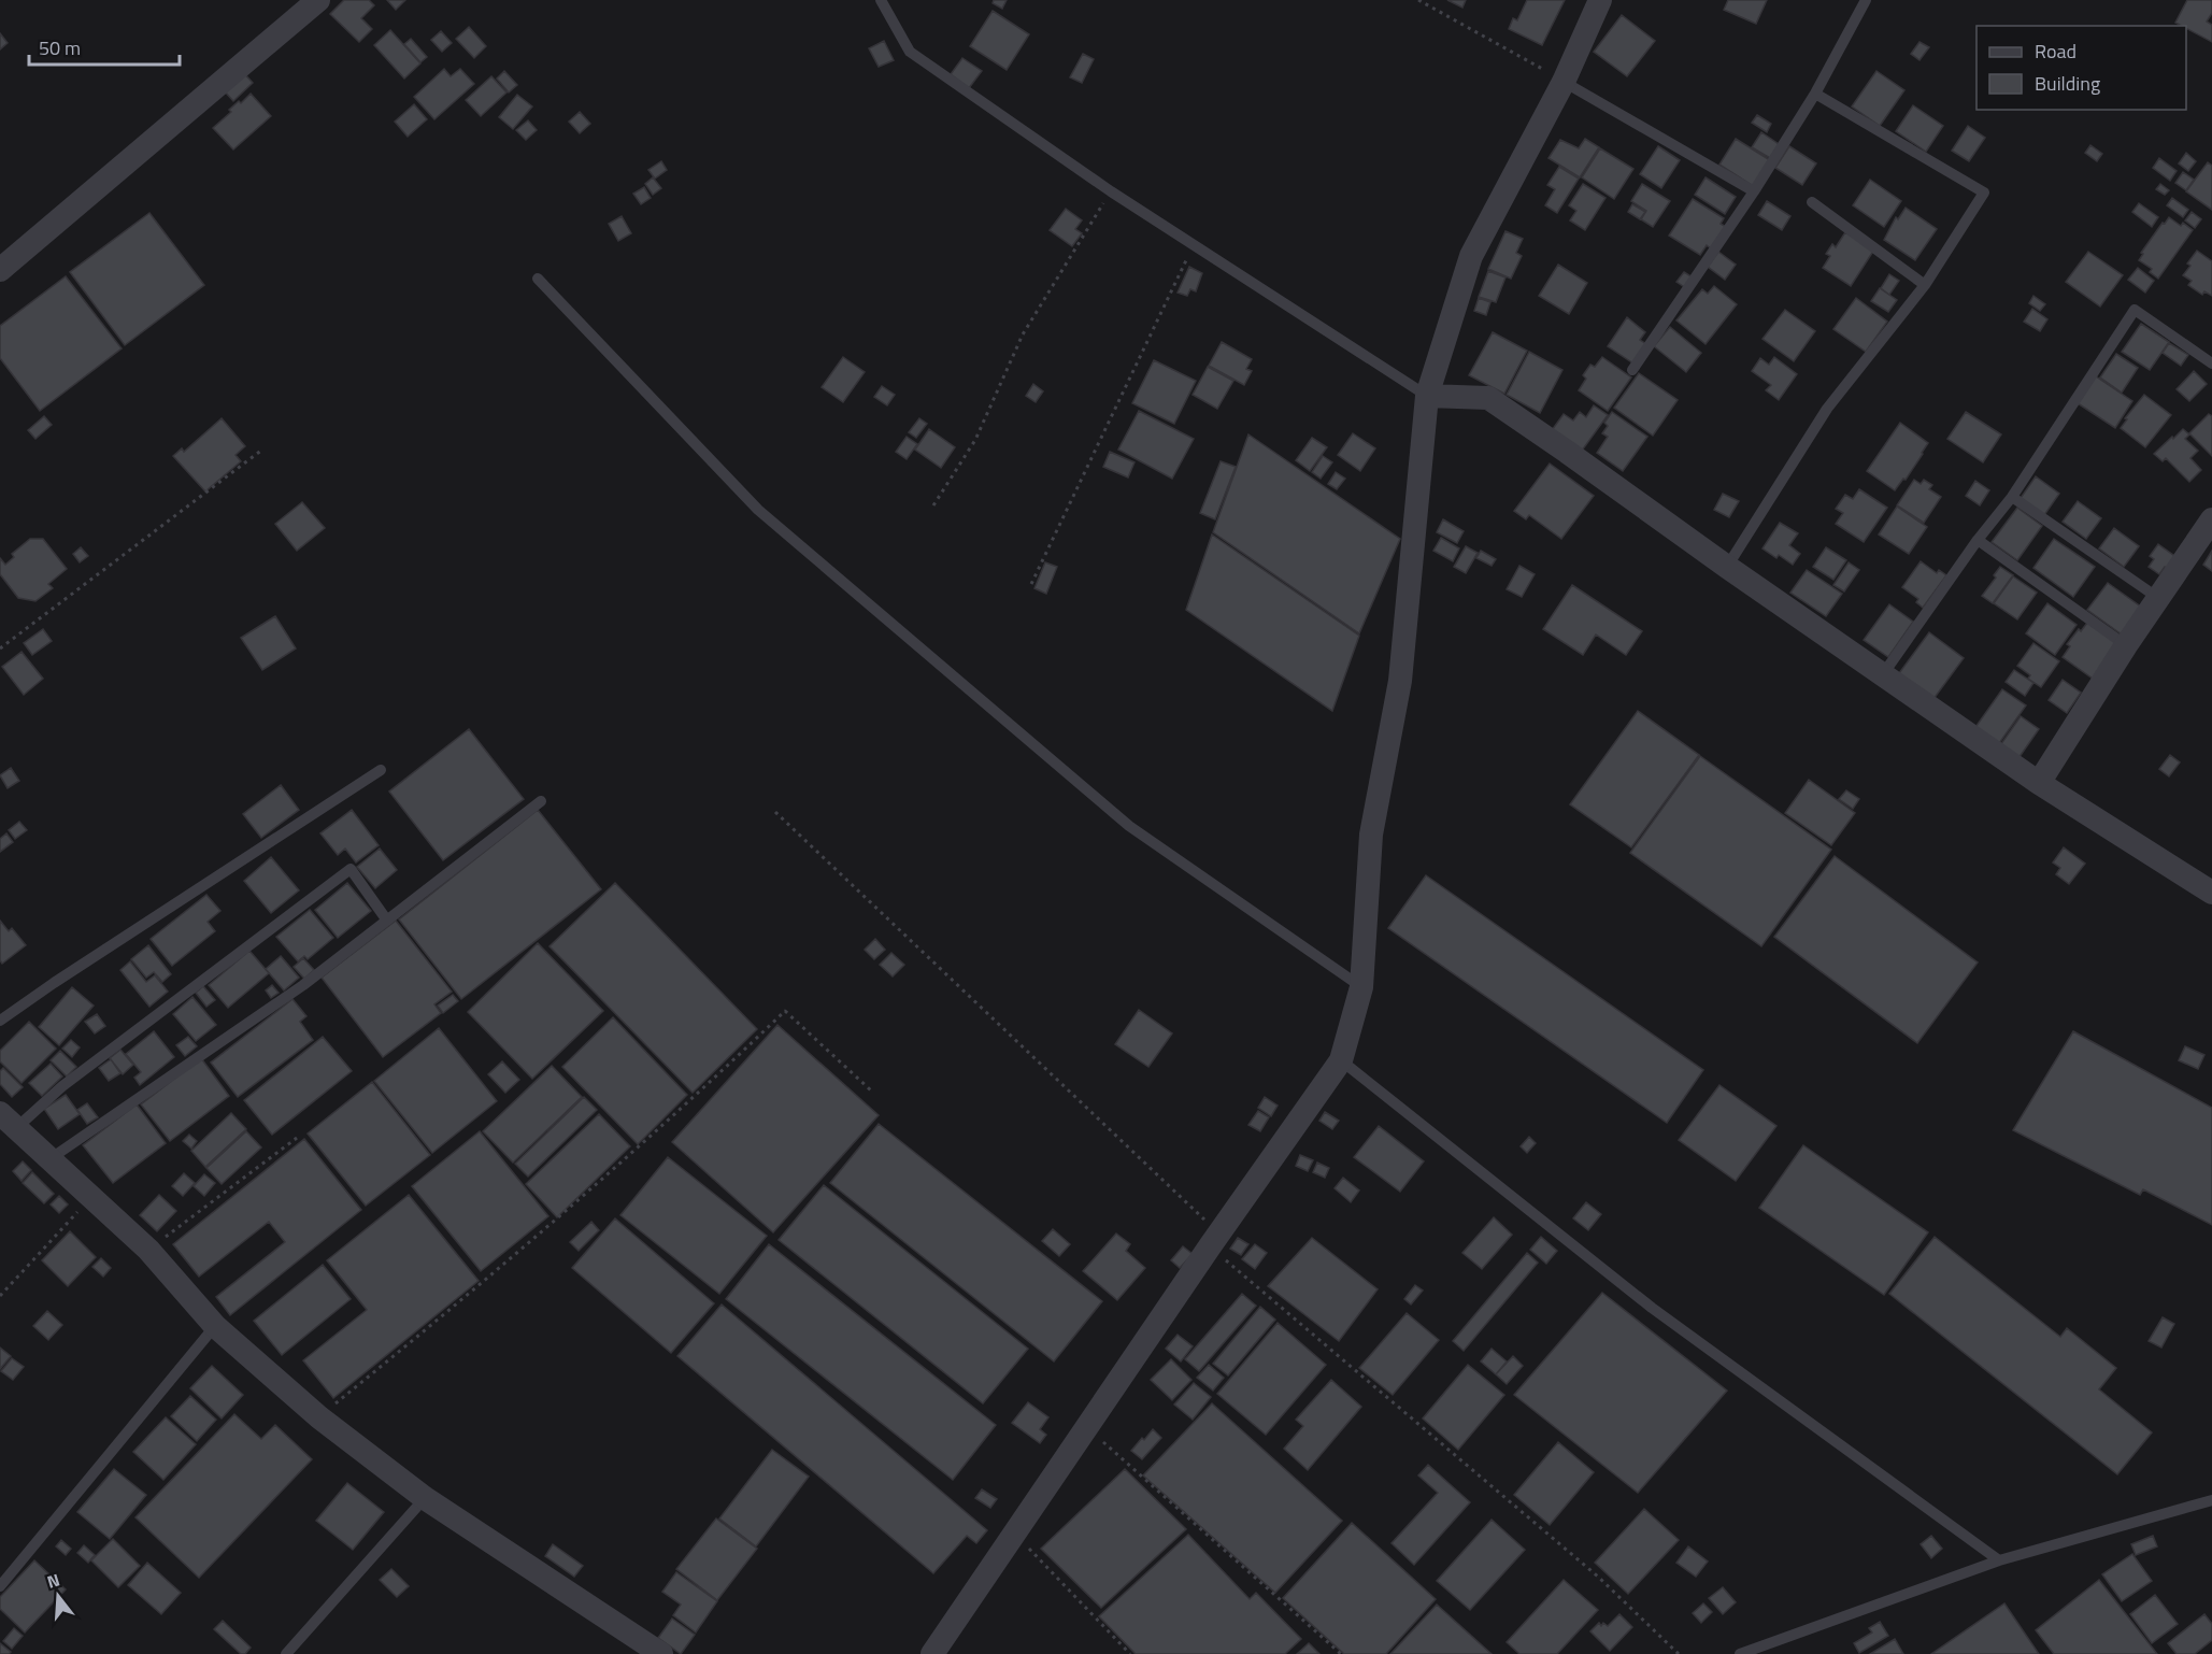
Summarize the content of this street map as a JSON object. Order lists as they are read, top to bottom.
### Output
{
  "legend": ["Road", "Building"],
  "scale_bar": "50 m",
  "north": "top"
}
